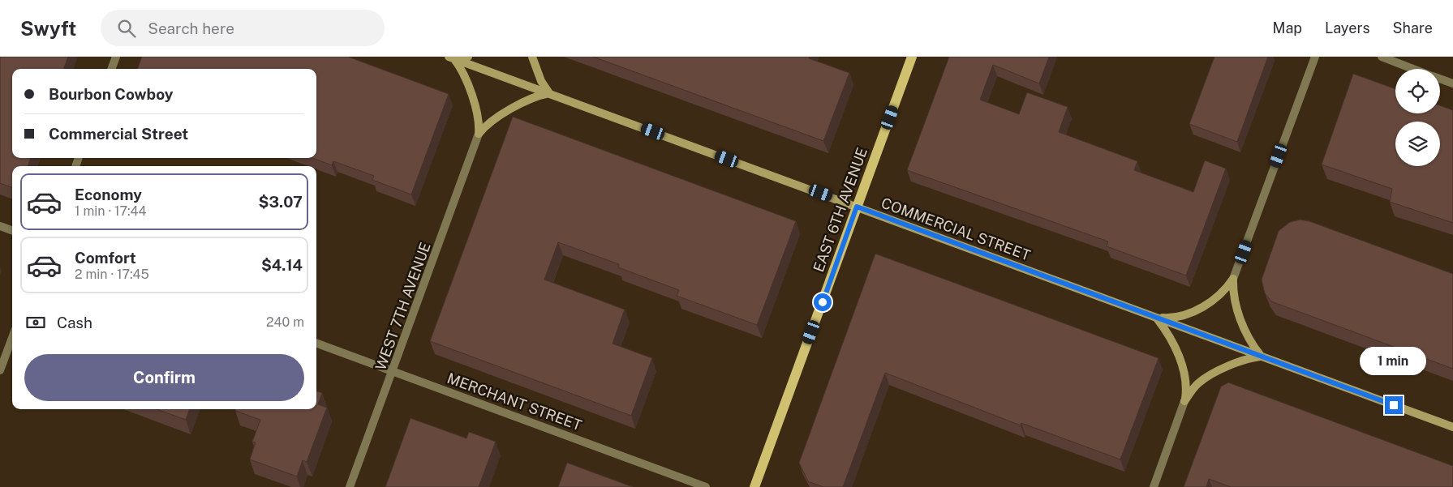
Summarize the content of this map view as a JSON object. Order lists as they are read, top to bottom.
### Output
{
  "streets": {
    "main road": ["EAST 6TH AVENUE", "COMMERCIAL STREET"],
    "street": ["WEST 7TH AVENUE", "MERCHANT STREET"]
  },
  "crossings": [
    ["EAST 6TH AVENUE", "COMMERCIAL STREET"],
    ["WEST 7TH AVENUE", "MERCHANT STREET"]
  ],
  "page": {
    "header": "Swyft",
    "search": "Search here",
    "nav": ["Map", "Layers", "Share"],
    "banner": ["Bourbon Cowboy", "Commercial Street"],
    "list": [
      {
        "name": "Economy",
        "note": "1 min · 17:44",
        "value": "$3.07"
      },
      {
        "name": "Comfort",
        "note": "2 min · 17:45",
        "value": "$4.14"
      }
    ],
    "pay": ["Cash", "240 m"],
    "buttons": "Confirm",
    "bubble": "1 min"
  }
}
